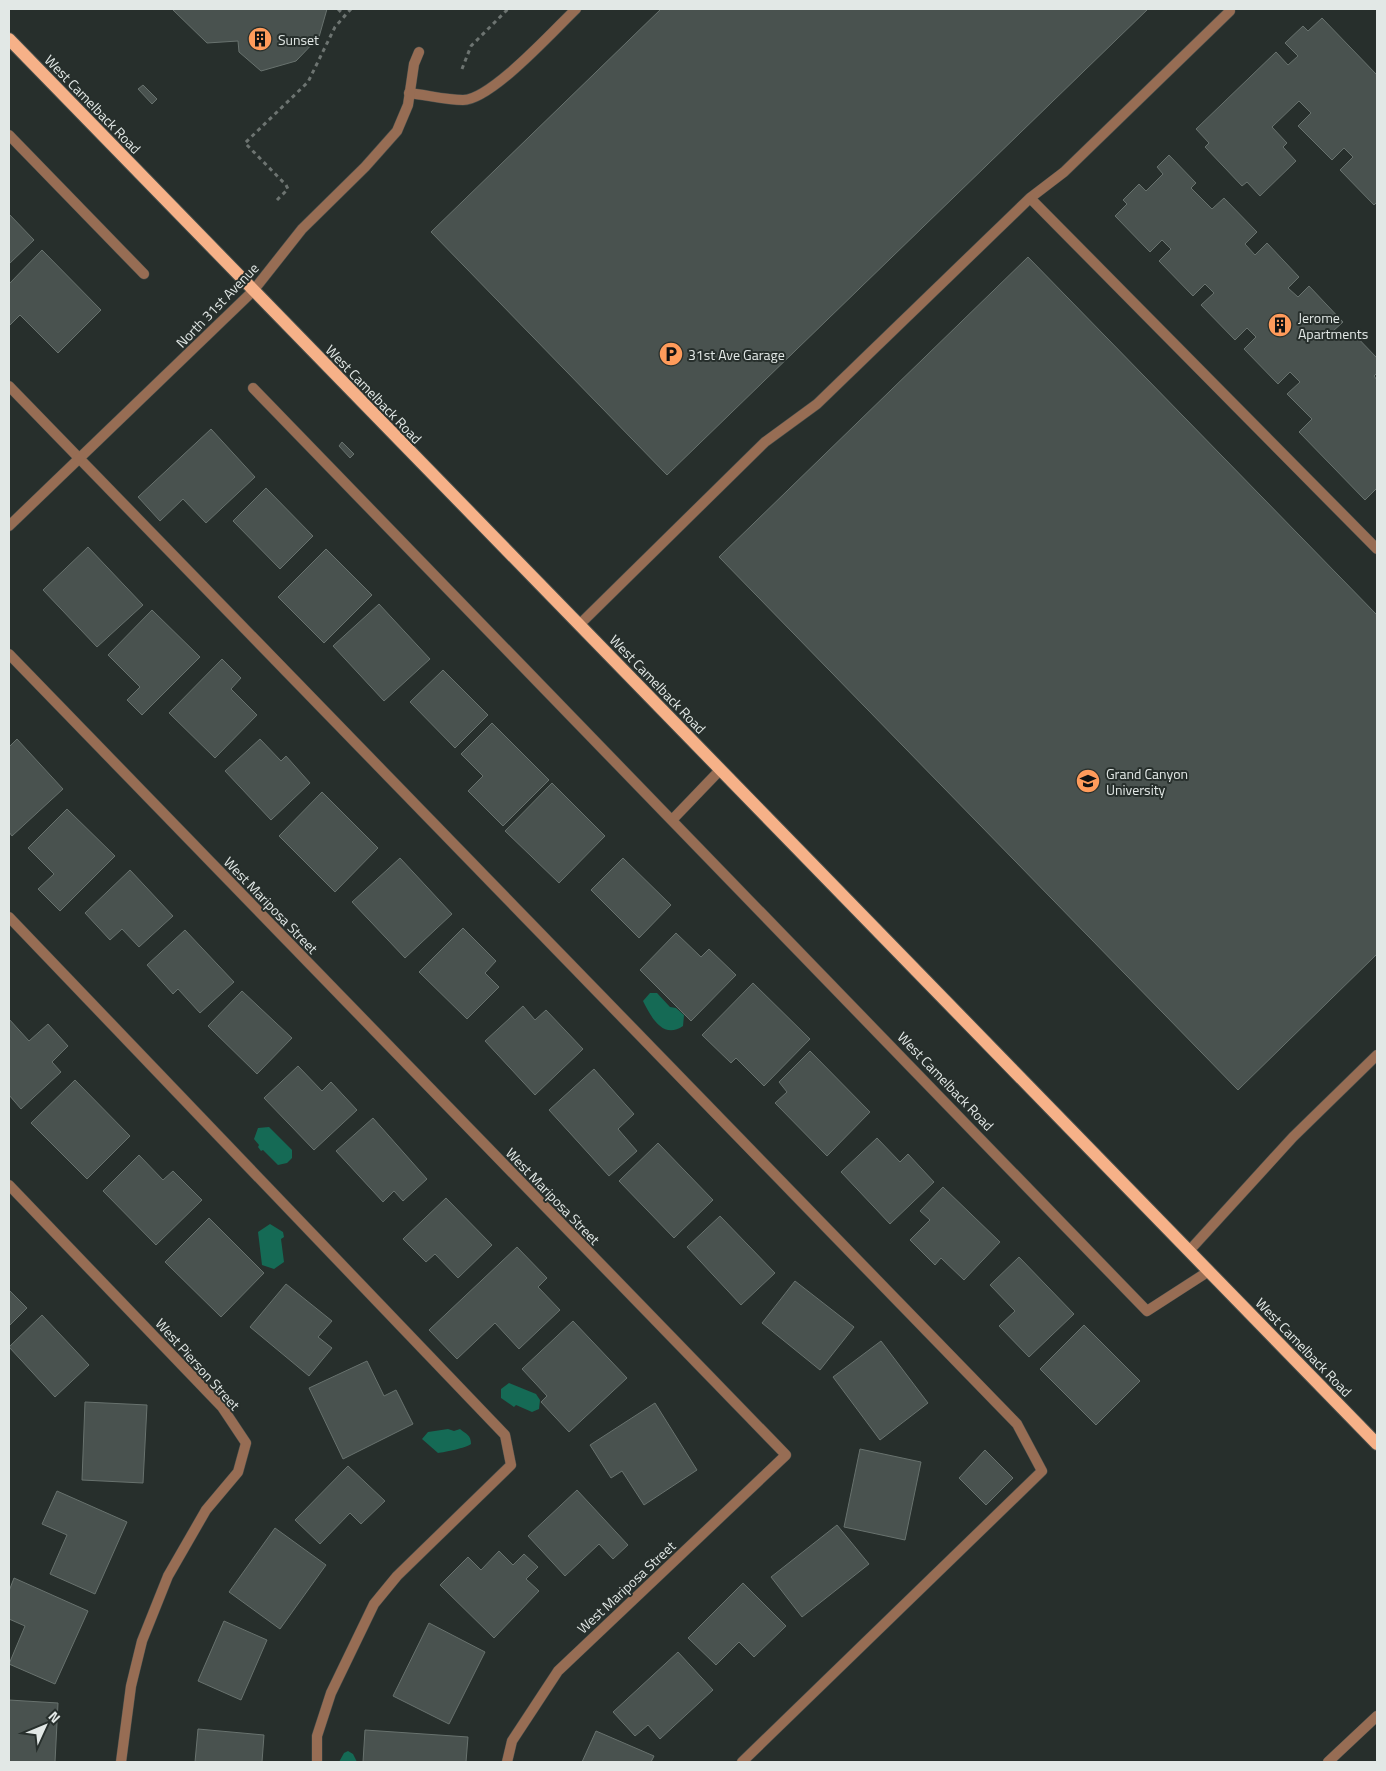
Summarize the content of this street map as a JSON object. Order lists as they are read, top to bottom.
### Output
{
  "streets": {
    "main road": ["West Camelback Road"],
    "street": ["North 31st Avenue", "West Mariposa Street", "West Pierson Street"]
  },
  "crossings": [
    ["West Camelback Road", "North 31st Avenue"]
  ],
  "places": {
    "building": ["Sunset", "Jerome Apartments"],
    "parking": ["31st Ave Garage"],
    "school or university": ["Grand Canyon University"]
  },
  "north": "top right"
}
